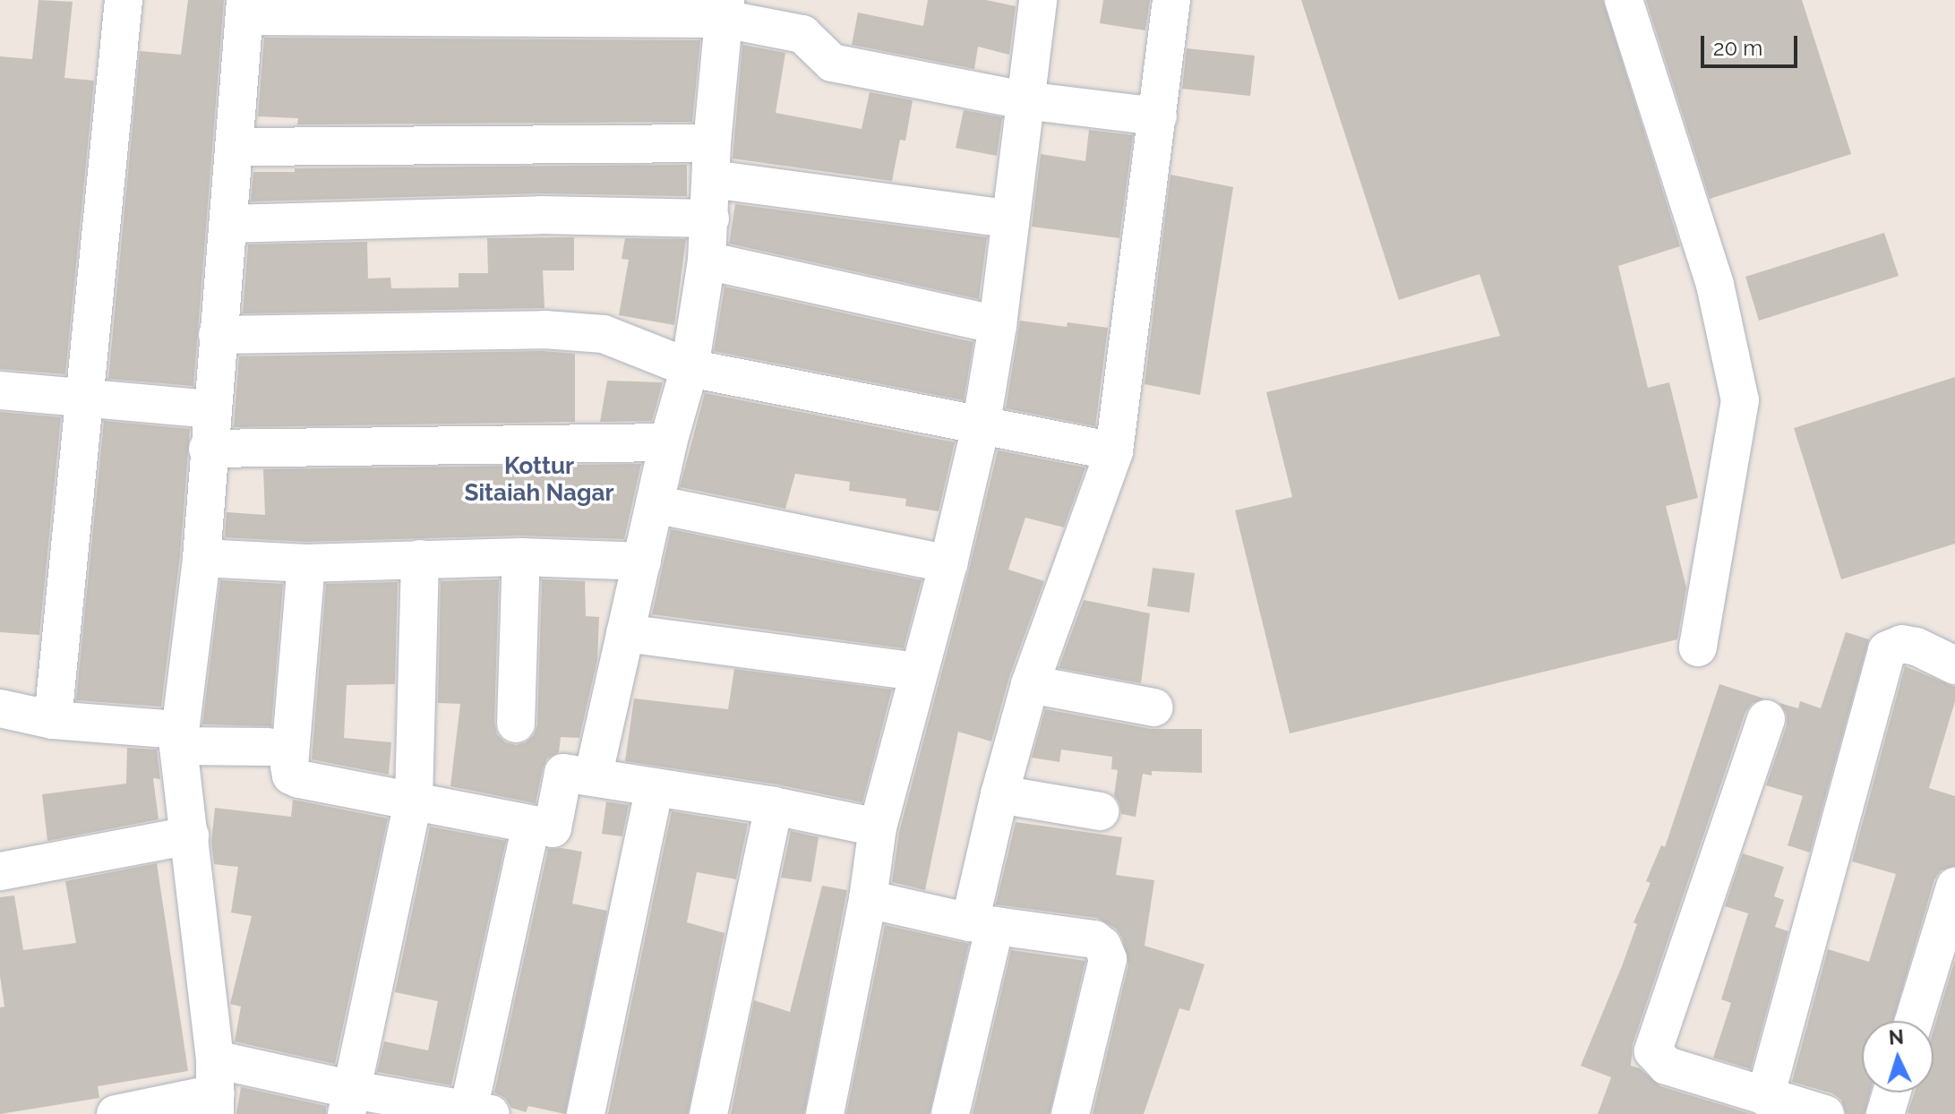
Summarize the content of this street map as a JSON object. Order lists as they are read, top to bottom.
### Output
{
  "districts": ["Kottur Sitaiah Nagar"],
  "scale_bar": "20 m",
  "north": "top"
}
